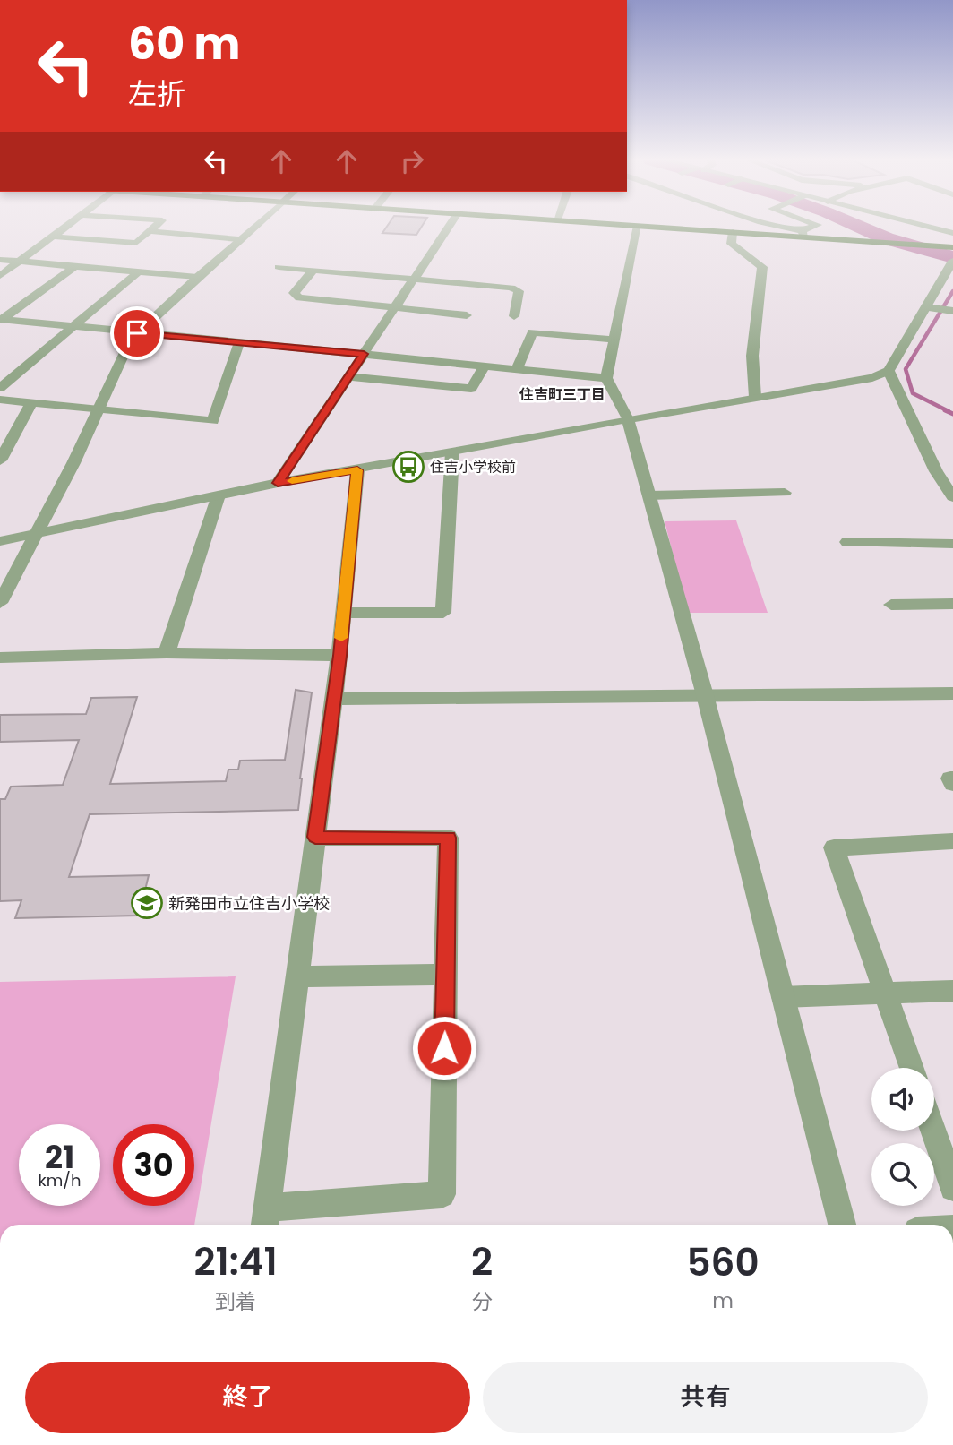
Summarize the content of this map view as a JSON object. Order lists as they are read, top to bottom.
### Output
{
  "districts": ["住吉町三丁目"],
  "places": {
    "bus stop": ["住吉小学校前"],
    "school or university": ["新発田市立住吉小学校"]
  },
  "page": {
    "turn": ["60 m", "左折"],
    "speed": "21 km/h",
    "limit": "30",
    "eta": [
      "21:41",
      "到着",
      "2",
      "分",
      "560",
      "m"
    ],
    "buttons": ["終了", "共有"]
  }
}
